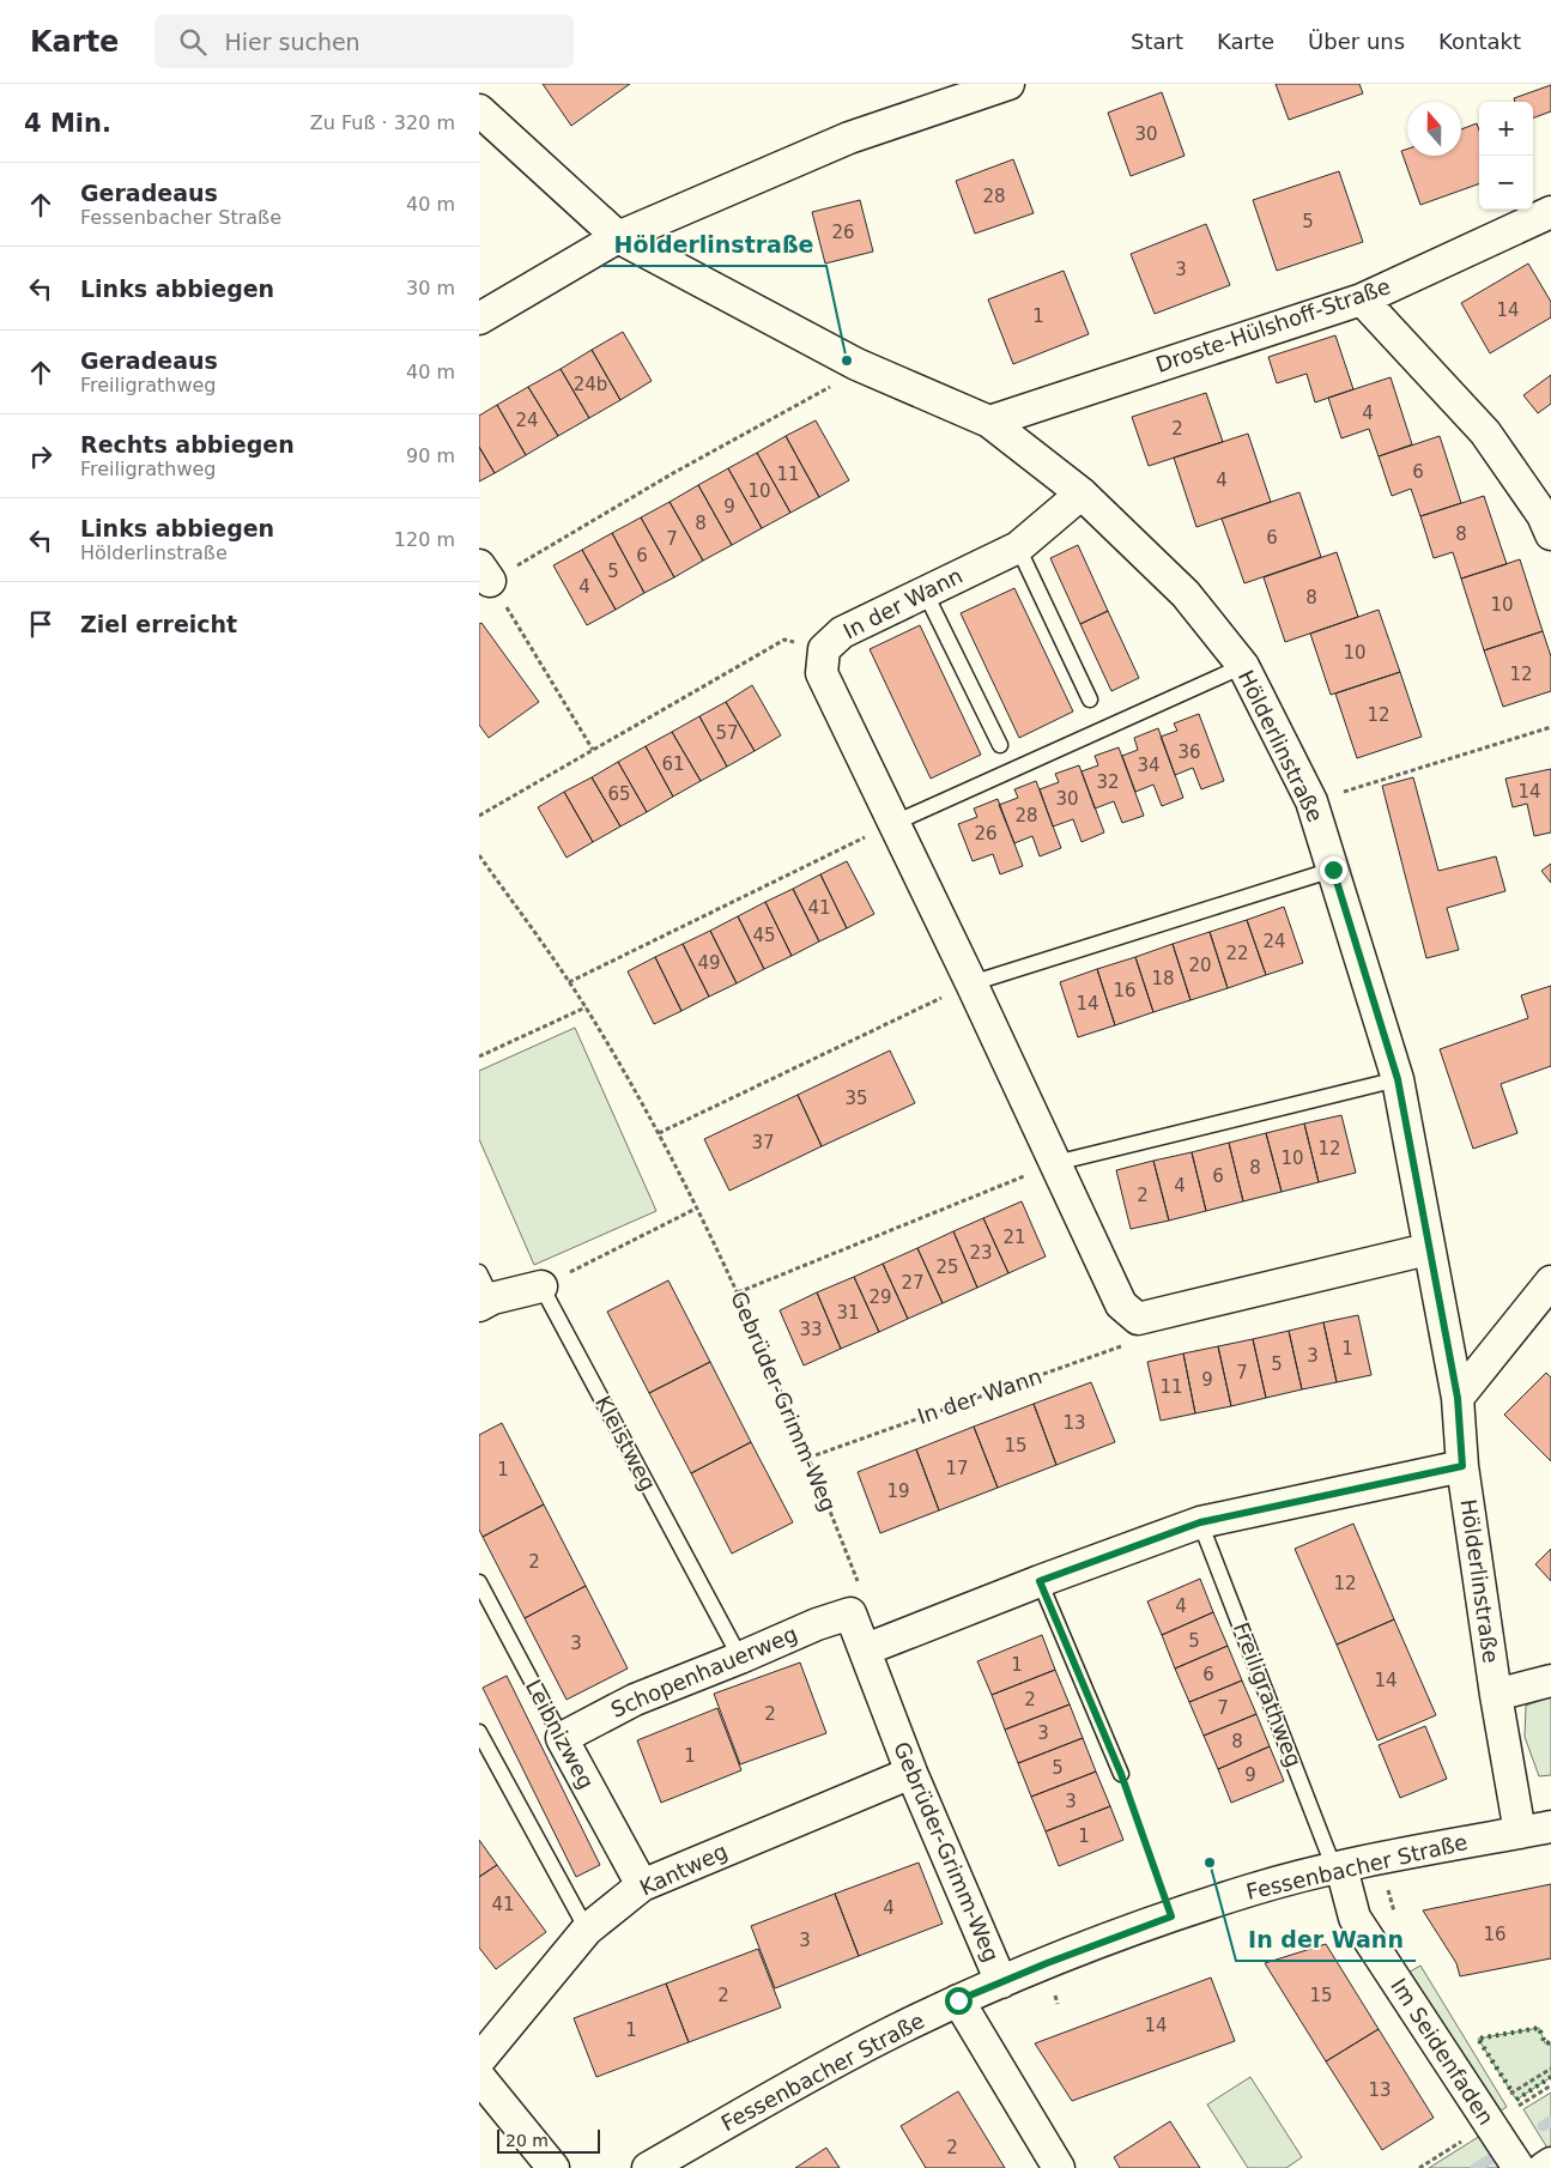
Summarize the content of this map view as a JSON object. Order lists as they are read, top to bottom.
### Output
{
  "streets": {
    "street": [
      "Droste-Hülshoff-Straße",
      "In der Wann",
      "Hölderlinstraße",
      "Gebrüder-Grimm-Weg",
      "Schopenhauerweg",
      "Leibnizweg",
      "Fessenbacher Straße",
      "Kantweg",
      "Im Seidenfaden"
    ],
    "lane": ["Kleistweg", "Freiligrathweg"]
  },
  "crossings": [
    ["Droste-Hülshoff-Straße", "Hölderlinstraße"],
    ["In der Wann", "Hölderlinstraße"],
    ["In der Wann", "Gebrüder-Grimm-Weg"],
    ["Hölderlinstraße", "Fessenbacher Straße"],
    ["Gebrüder-Grimm-Weg", "Schopenhauerweg"],
    ["Gebrüder-Grimm-Weg", "Fessenbacher Straße"],
    ["Gebrüder-Grimm-Weg", "Kantweg"],
    ["Kleistweg", "Schopenhauerweg"],
    ["Schopenhauerweg", "Leibnizweg"],
    ["Freiligrathweg", "Fessenbacher Straße"],
    ["Freiligrathweg", "Im Seidenfaden"],
    ["Leibnizweg", "Kantweg"],
    ["Fessenbacher Straße", "Im Seidenfaden"]
  ],
  "places": ["Hölderlinstraße", "In der Wann"],
  "house_numbers": [
    "30",
    "28",
    "5",
    "26",
    "3",
    "14",
    "1",
    "24b",
    "4",
    "24",
    "2",
    "6",
    "11",
    "4",
    "10",
    "9",
    "8",
    "8",
    "6",
    "7",
    "6",
    "5",
    "4",
    "8",
    "10",
    "10",
    "12",
    "12",
    "57",
    "36",
    "61",
    "34",
    "32",
    "14",
    "65",
    "30",
    "28",
    "26",
    "41",
    "45",
    "24",
    "22",
    "49",
    "20",
    "18",
    "16",
    "14",
    "35",
    "37",
    "12",
    "10",
    "8",
    "6",
    "4",
    "2",
    "21",
    "23",
    "25",
    "27",
    "29",
    "31",
    "33",
    "1",
    "3",
    "5",
    "7",
    "9",
    "11",
    "13",
    "15",
    "17",
    "1",
    "19",
    "2",
    "12",
    "4",
    "5",
    "3",
    "1",
    "6",
    "14",
    "2",
    "7",
    "2",
    "3",
    "8",
    "1",
    "5",
    "9",
    "3",
    "1",
    "41",
    "4",
    "16",
    "3",
    "2",
    "15",
    "14",
    "1",
    "13",
    "2"
  ],
  "scale_bar": "20 m",
  "north": "top",
  "page": {
    "header": "Karte",
    "search": "Hier suchen",
    "nav": [
      "Start",
      "Karte",
      "Über uns",
      "Kontakt"
    ],
    "heading": ["4 Min.", "Zu Fuß · 320 m"],
    "map_buttons": ["+", "−"],
    "list": [
      ["Geradeaus", "Fessenbacher Straße", "40 m"],
      ["Links abbiegen", "30 m"],
      ["Geradeaus", "Freiligrathweg", "40 m"],
      ["Rechts abbiegen", "Freiligrathweg", "90 m"],
      ["Links abbiegen", "Hölderlinstraße", "120 m"],
      "Ziel erreicht"
    ],
    "scale": "20 m"
  }
}
